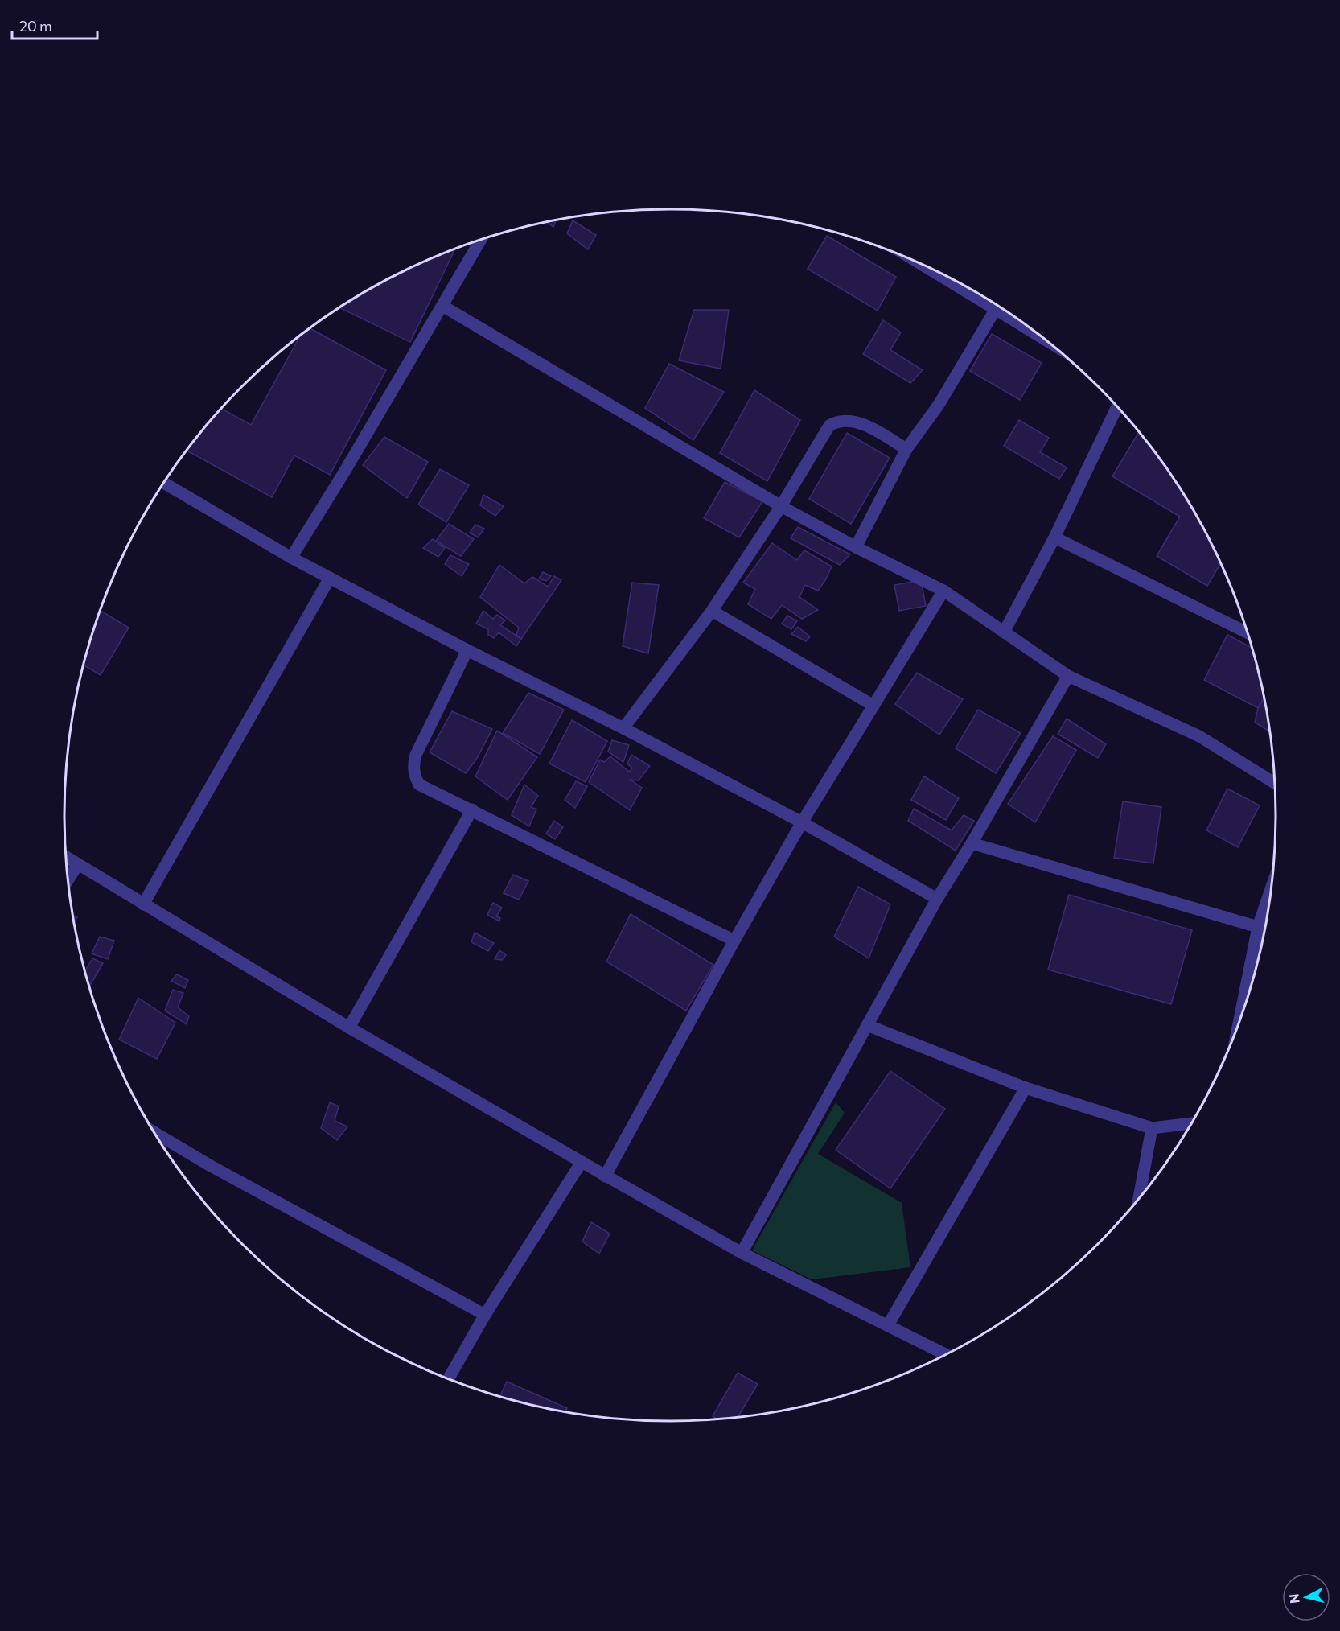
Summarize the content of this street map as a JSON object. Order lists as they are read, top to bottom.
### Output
{
  "scale_bar": "20 m",
  "north": "left"
}
